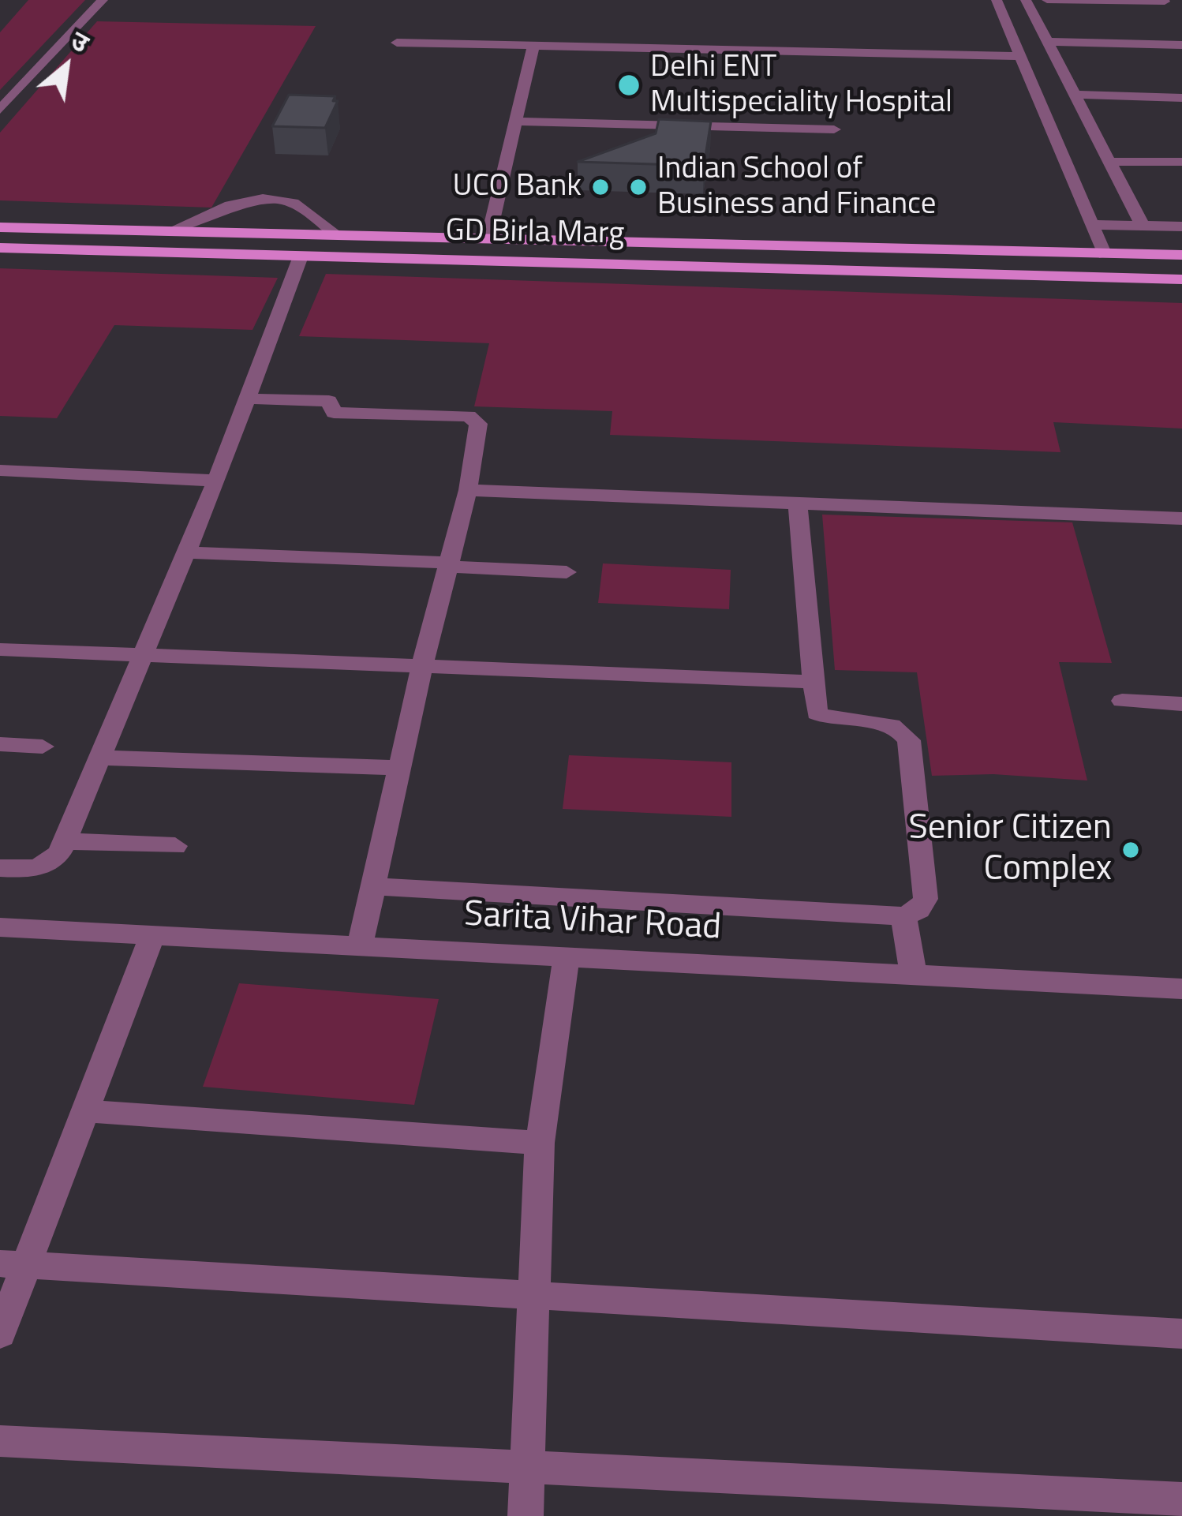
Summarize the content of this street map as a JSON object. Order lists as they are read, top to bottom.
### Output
{
  "streets": {
    "main road": ["GD Birla Marg"],
    "street": ["Sarita Vihar Road"]
  },
  "places": [
    "Delhi ENT Multispeciality Hospital",
    "UCO Bank",
    "Indian School of Business and Finance",
    "Senior Citizen Complex"
  ],
  "north": "top right"
}
